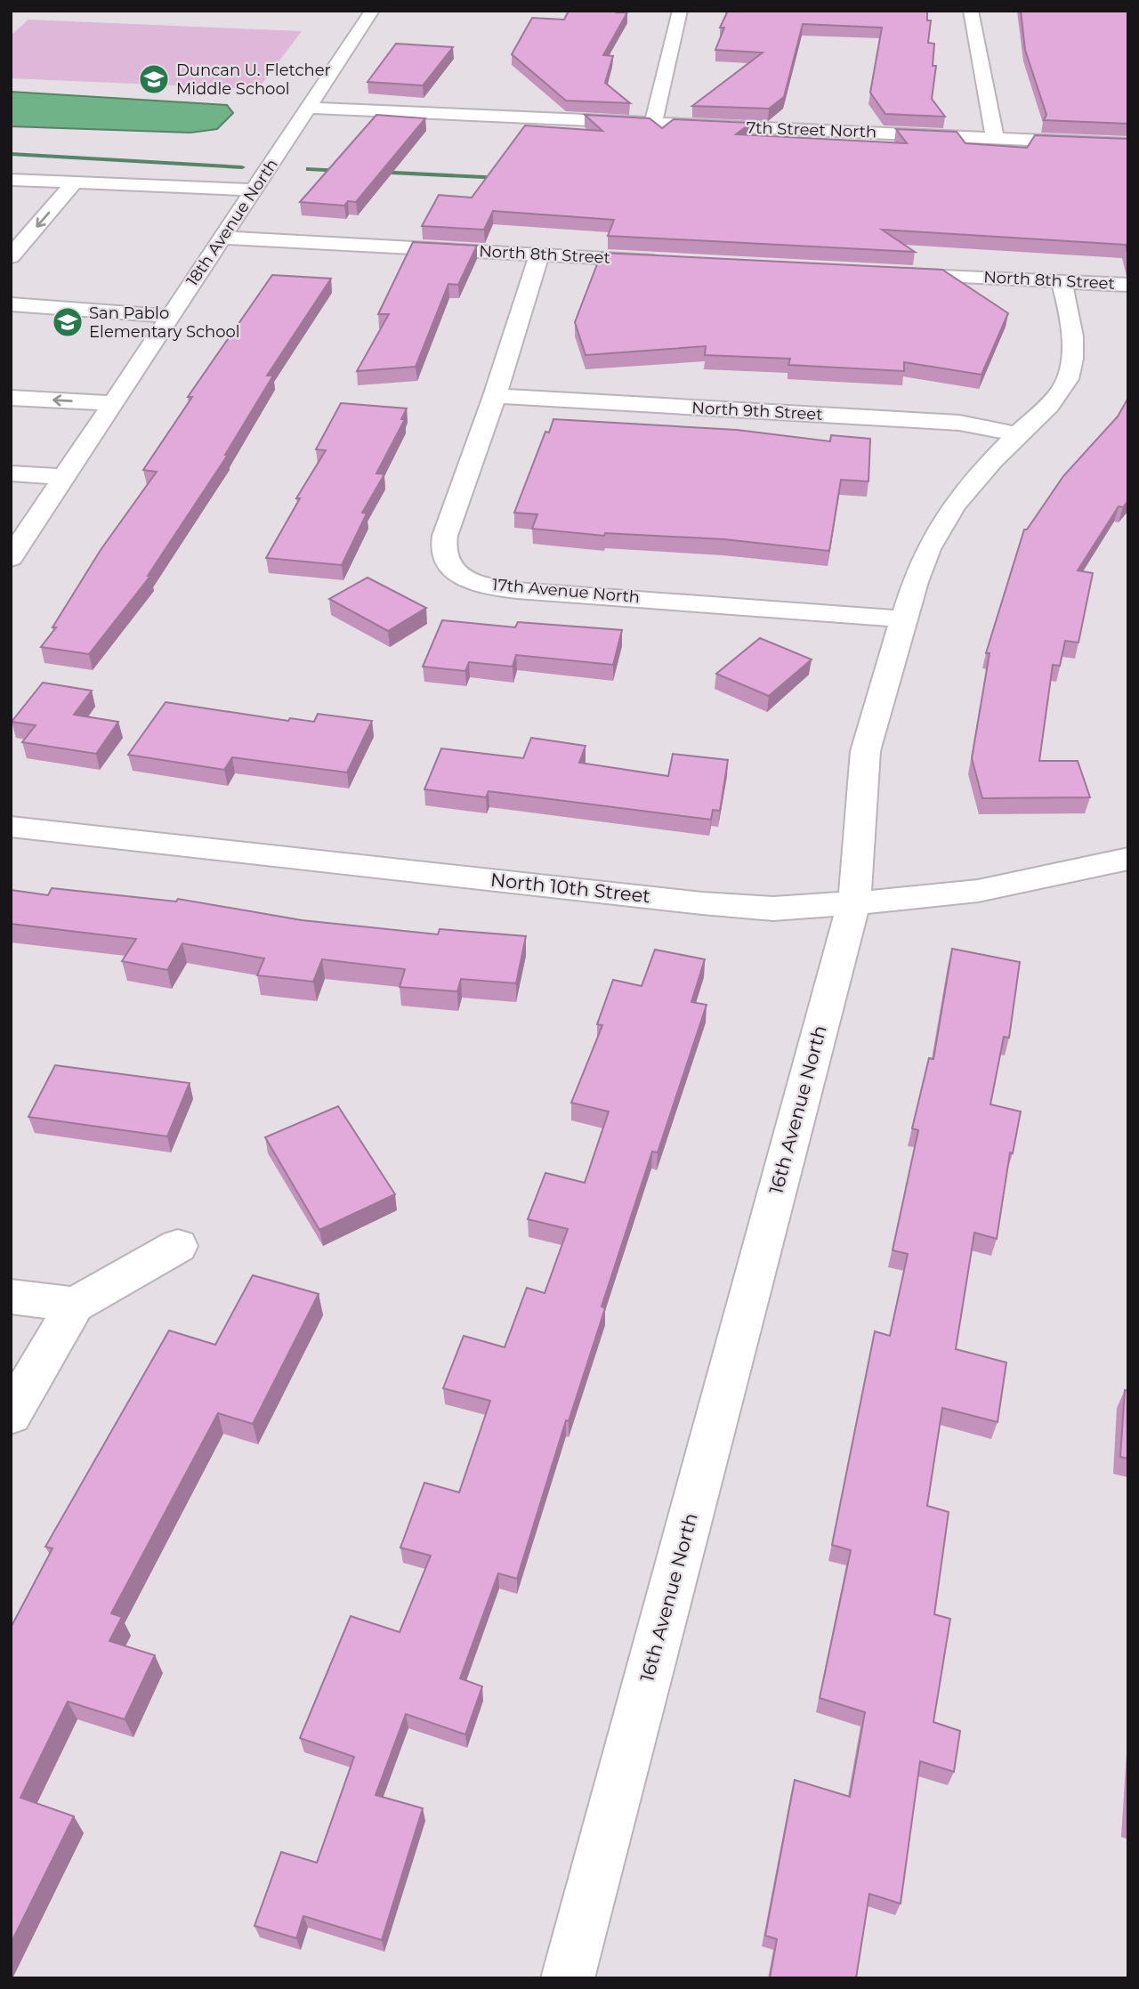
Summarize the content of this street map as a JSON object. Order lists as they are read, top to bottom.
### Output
{
  "streets": {
    "street": [
      "7th Street North",
      "18th Avenue North",
      "North 8th Street",
      "North 9th Street",
      "17th Avenue North",
      "North 10th Street",
      "16th Avenue North"
    ]
  },
  "crossings": [
    ["7th Street North", "18th Avenue North"],
    ["18th Avenue North", "North 8th Street"],
    ["North 8th Street", "17th Avenue North"],
    ["North 8th Street", "16th Avenue North"],
    ["North 9th Street", "17th Avenue North"],
    ["North 9th Street", "16th Avenue North"],
    ["17th Avenue North", "16th Avenue North"],
    ["North 10th Street", "16th Avenue North"]
  ],
  "places": {
    "school or university": ["Duncan U. Fletcher Middle School", "San Pablo Elementary School"]
  }
}
